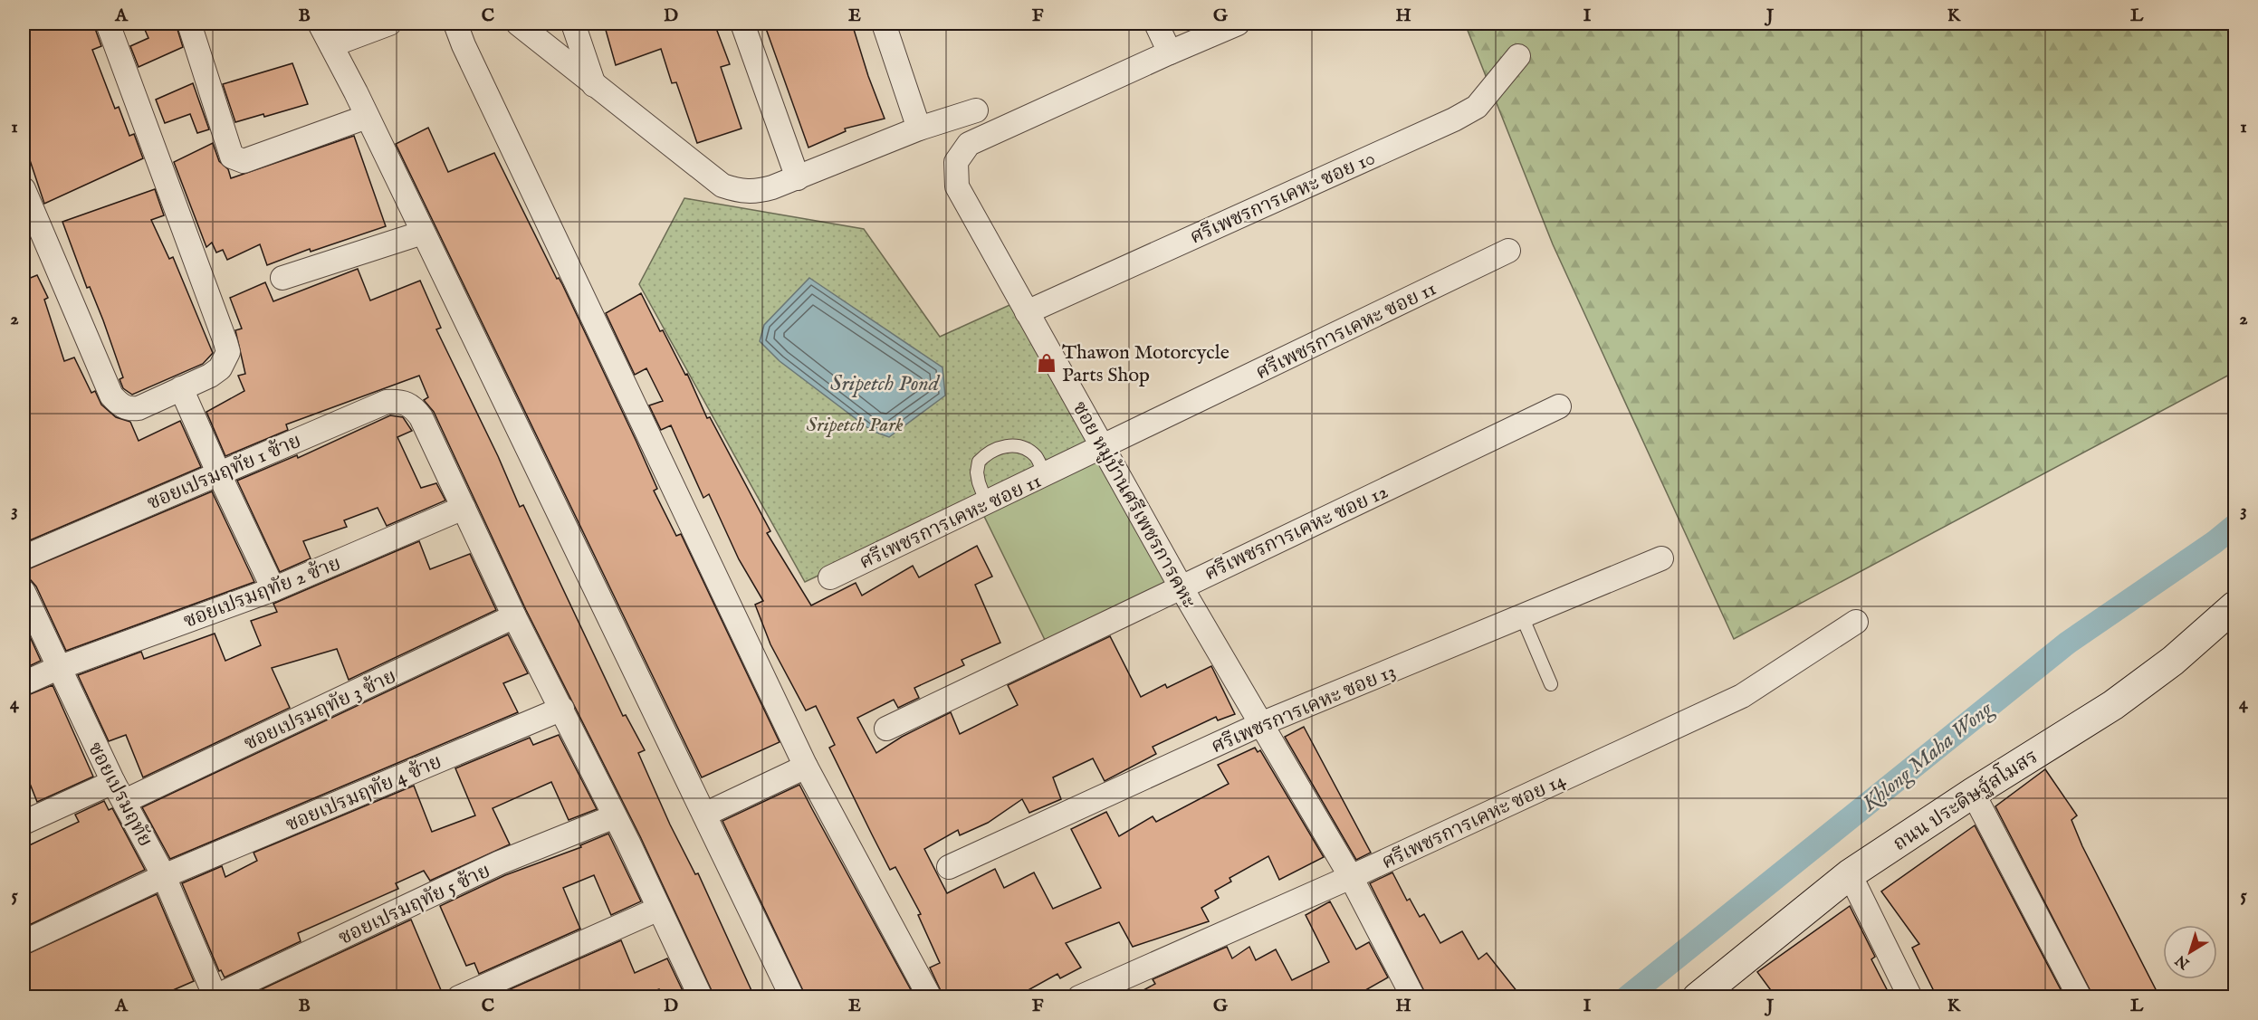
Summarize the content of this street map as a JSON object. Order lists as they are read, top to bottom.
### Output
{
  "streets": {
    "street": [
      "ศรีเพชรการเคหะ ซอย 10",
      "ศรีเพชรการเคหะ ซอย 11",
      "ซอยเปรมฤทัย 1 ซ้าย",
      "ซอย หมู่บ้านศรีเพชรการคหะ",
      "ศรีเพชรการเคหะ ซอย 12",
      "ซอยเปรมฤทัย 2 ซ้าย",
      "ศรีเพชรการเคหะ ซอย 13",
      "ซอยเปรมฤทัย 3 ซ้าย",
      "ซอยเปรมฤทัย 4 ซ้าย",
      "ซอยเปรมฤทัย",
      "ถนน ประดิษฐ์สโมสร",
      "ศรีเพชรการเคหะ ซอย 14",
      "ซอยเปรมฤทัย 5 ซ้าย"
    ]
  },
  "crossings": [
    ["ศรีเพชรการเคหะ ซอย 10", "ซอย หมู่บ้านศรีเพชรการคหะ"],
    ["ศรีเพชรการเคหะ ซอย 11", "ซอย หมู่บ้านศรีเพชรการคหะ"],
    ["ซอยเปรมฤทัย 1 ซ้าย", "ซอยเปรมฤทัย 2 ซ้าย"],
    ["ซอย หมู่บ้านศรีเพชรการคหะ", "ศรีเพชรการเคหะ ซอย 12"],
    ["ซอย หมู่บ้านศรีเพชรการคหะ", "ศรีเพชรการเคหะ ซอย 13"],
    ["ซอย หมู่บ้านศรีเพชรการคหะ", "ศรีเพชรการเคหะ ซอย 14"],
    ["ซอยเปรมฤทัย 2 ซ้าย", "ซอยเปรมฤทัย"],
    ["ซอยเปรมฤทัย 3 ซ้าย", "ซอยเปรมฤทัย"],
    ["ซอยเปรมฤทัย 4 ซ้าย", "ซอยเปรมฤทัย"],
    ["ซอยเปรมฤทัย", "ซอยเปรมฤทัย 5 ซ้าย"]
  ],
  "water": ["Sripetch Pond", "Khlong Maha Wong"],
  "parks": ["Sripetch Park"],
  "places": {
    "shop": ["Thawon Motorcycle Parts Shop"]
  },
  "north": "bottom left",
  "grid": {
    "columns": [
      "A",
      "B",
      "C",
      "D",
      "E",
      "F",
      "G",
      "H",
      "I",
      "J",
      "K",
      "L"
    ],
    "rows": [
      "1",
      "2",
      "3",
      "4",
      "5"
    ]
  }
}
